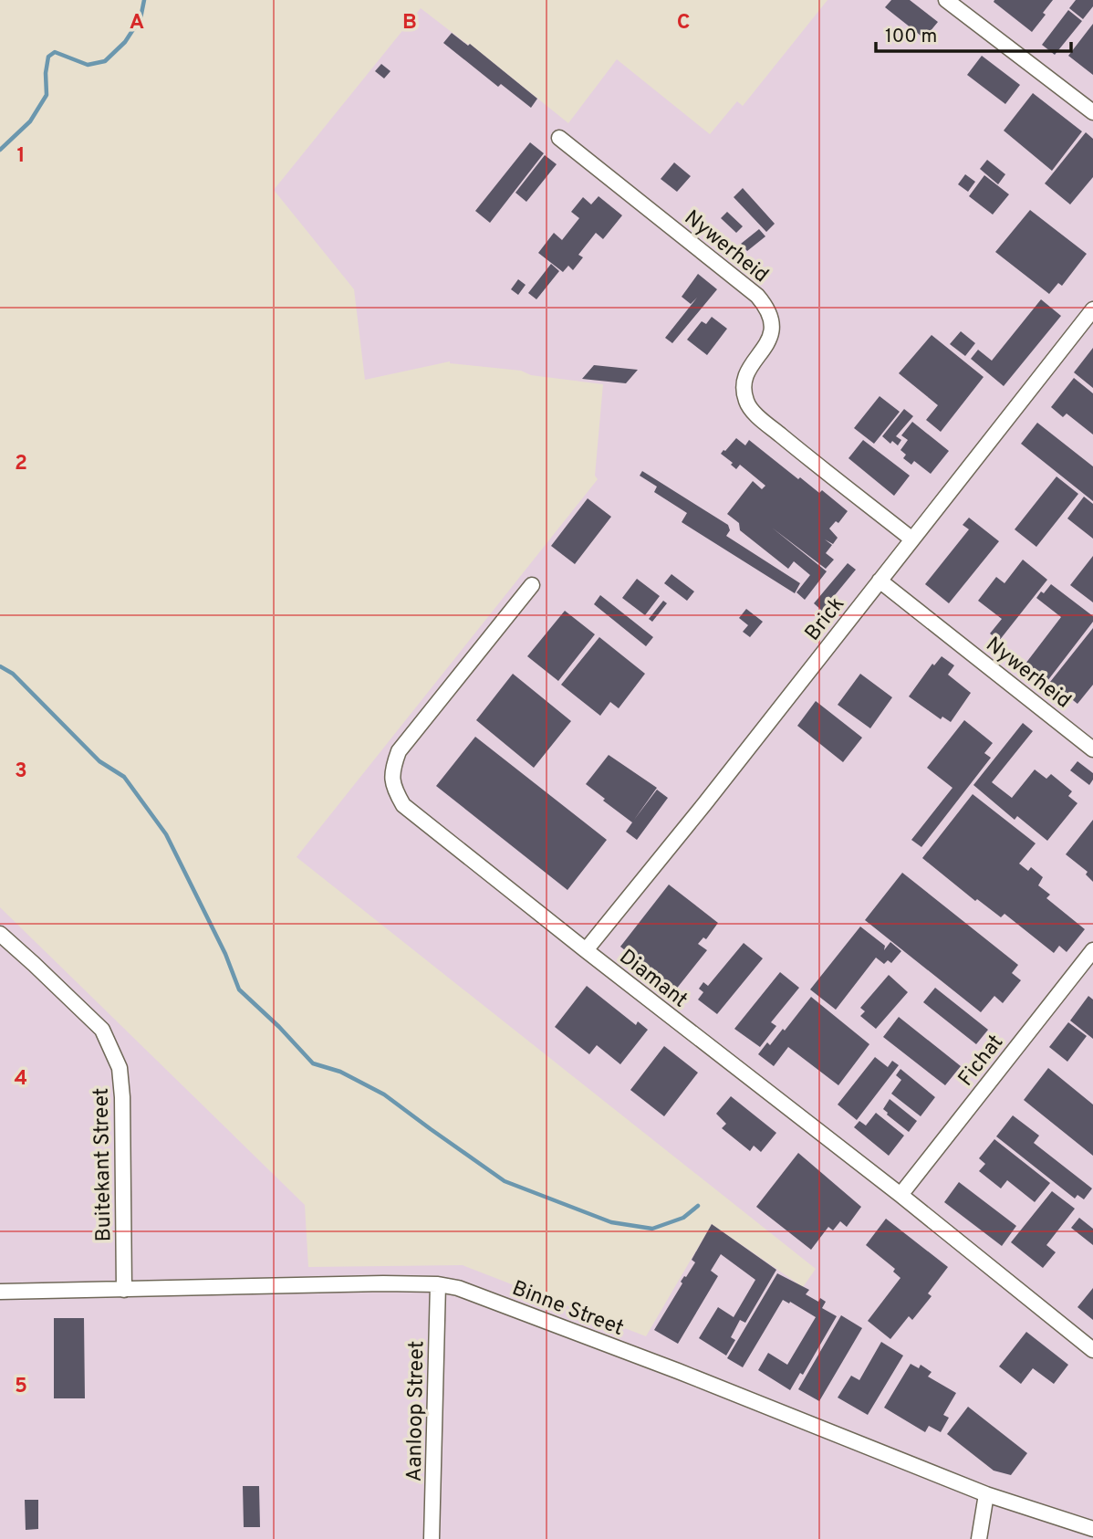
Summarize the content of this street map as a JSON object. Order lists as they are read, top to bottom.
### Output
{
  "streets": {
    "street": [
      "Nywerheid",
      "Brick",
      "Diamant",
      "Fichat",
      "Buitekant Street",
      "Binne Street",
      "Aanloop Street"
    ]
  },
  "crossings": [
    ["Nywerheid", "Brick"],
    ["Brick", "Diamant"],
    ["Diamant", "Fichat"],
    ["Buitekant Street", "Binne Street"],
    ["Binne Street", "Aanloop Street"]
  ],
  "scale_bar": "100 m",
  "grid": {
    "columns": ["A", "B", "C"],
    "rows": [
      "1",
      "2",
      "3",
      "4",
      "5"
    ]
  }
}
